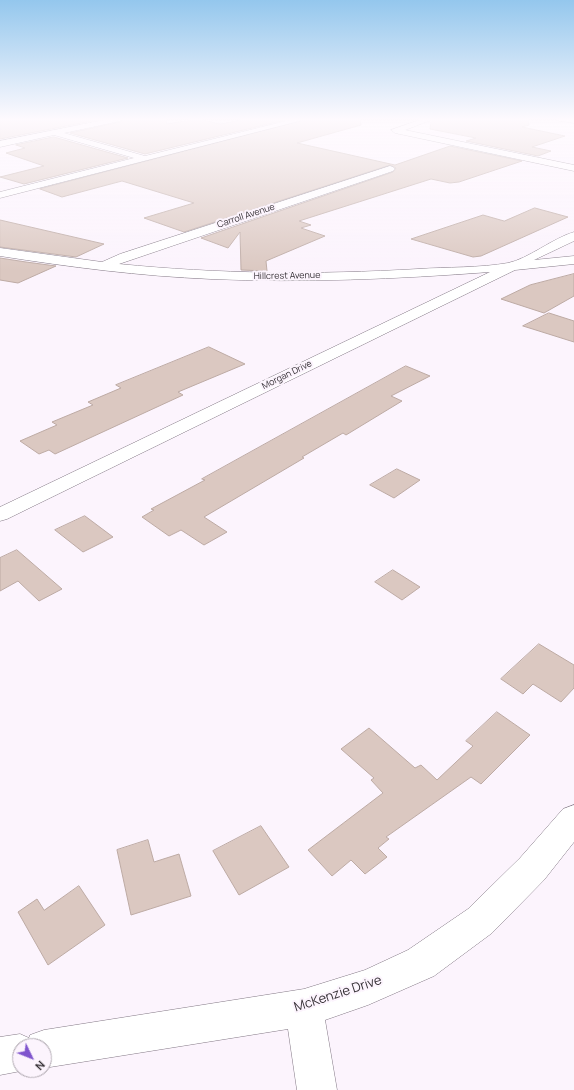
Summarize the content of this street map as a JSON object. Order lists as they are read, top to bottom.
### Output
{
  "streets": {
    "street": [
      "Carroll Avenue",
      "Hillcrest Avenue",
      "Morgan Drive",
      "McKenzie Drive"
    ]
  },
  "crossings": [
    ["Carroll Avenue", "Hillcrest Avenue"],
    ["Hillcrest Avenue", "Morgan Drive"]
  ],
  "north": "bottom right"
}
